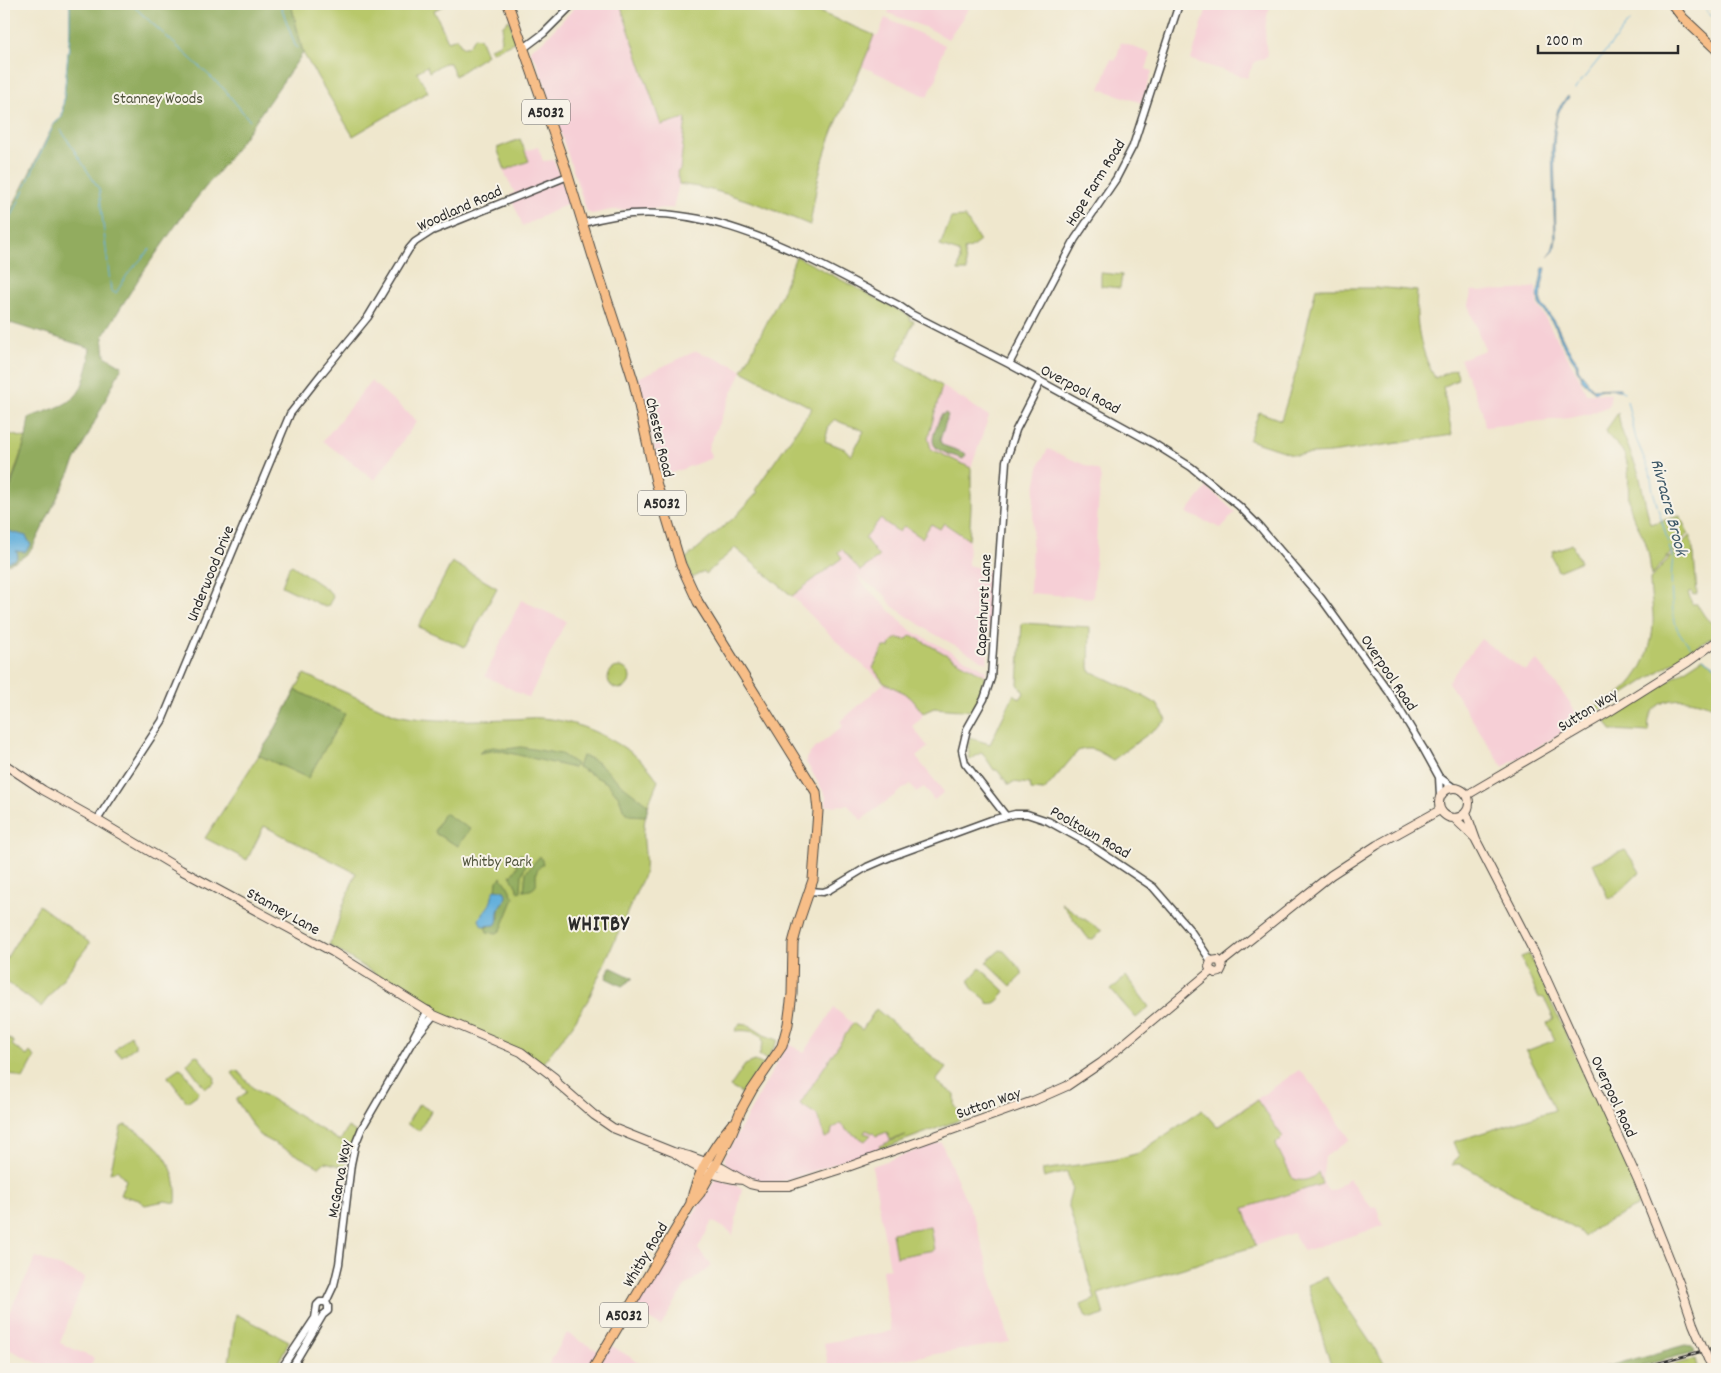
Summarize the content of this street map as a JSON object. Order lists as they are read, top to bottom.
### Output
{
  "streets": {
    "main road": [
      "A5032",
      "Overpool Road",
      "Chester Road",
      "Sutton Way",
      "Stanney Lane",
      "Whitby Road"
    ],
    "street": [
      "Hope Farm Road",
      "Woodland Road",
      "Underwood Drive",
      "Capenhurst Lane",
      "Pooltown Road",
      "McGarva Way"
    ]
  },
  "crossings": [
    ["Hope Farm Road", "Overpool Road"],
    ["Woodland Road", "Chester Road"],
    ["Woodland Road", "Underwood Drive"],
    ["Overpool Road", "Chester Road"],
    ["Overpool Road", "Capenhurst Lane"],
    ["Overpool Road", "Sutton Way"],
    ["Chester Road", "Pooltown Road"],
    ["Chester Road", "Whitby Road"],
    ["Underwood Drive", "Stanney Lane"],
    ["Capenhurst Lane", "Pooltown Road"],
    ["Sutton Way", "Pooltown Road"],
    ["Sutton Way", "Stanney Lane"],
    ["Sutton Way", "Whitby Road"],
    ["Stanney Lane", "McGarva Way"],
    ["Stanney Lane", "Whitby Road"]
  ],
  "districts": ["WHITBY"],
  "water": ["Rivracre Brook"],
  "parks": ["Stanney Woods", "Whitby Park"],
  "scale_bar": "200 m"
}
